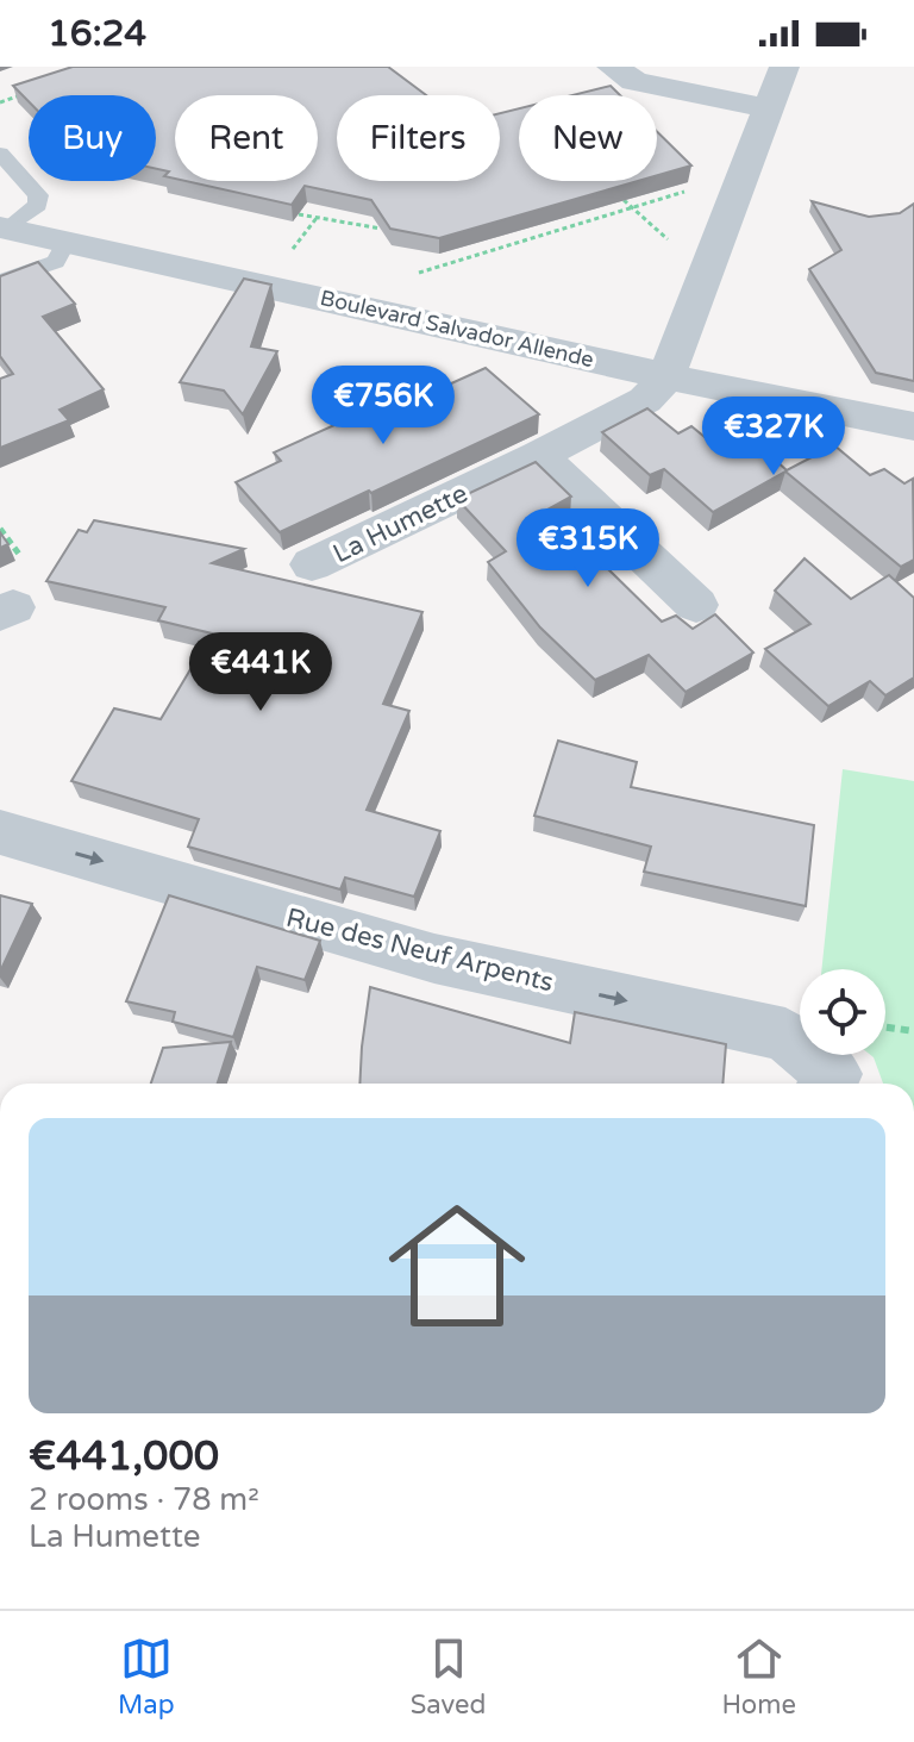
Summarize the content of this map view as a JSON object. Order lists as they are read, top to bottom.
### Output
{
  "streets": {
    "street": ["Boulevard Salvador Allende", "La Humette", "Rue des Neuf Arpents"]
  },
  "crossings": [
    ["Boulevard Salvador Allende", "La Humette"]
  ],
  "one_way": ["Rue des Neuf Arpents"],
  "page": {
    "status": "16:24",
    "chip": [
      "Buy",
      "Rent",
      "Filters",
      "New"
    ],
    "price": [
      "€756K",
      "€327K",
      "€315K",
      "€441K"
    ],
    "list": [
      {
        "name": "€441,000",
        "note": "2 rooms · 78 m² · La Humette"
      }
    ],
    "tabs": ["Map", "Saved", "Home"]
  }
}
